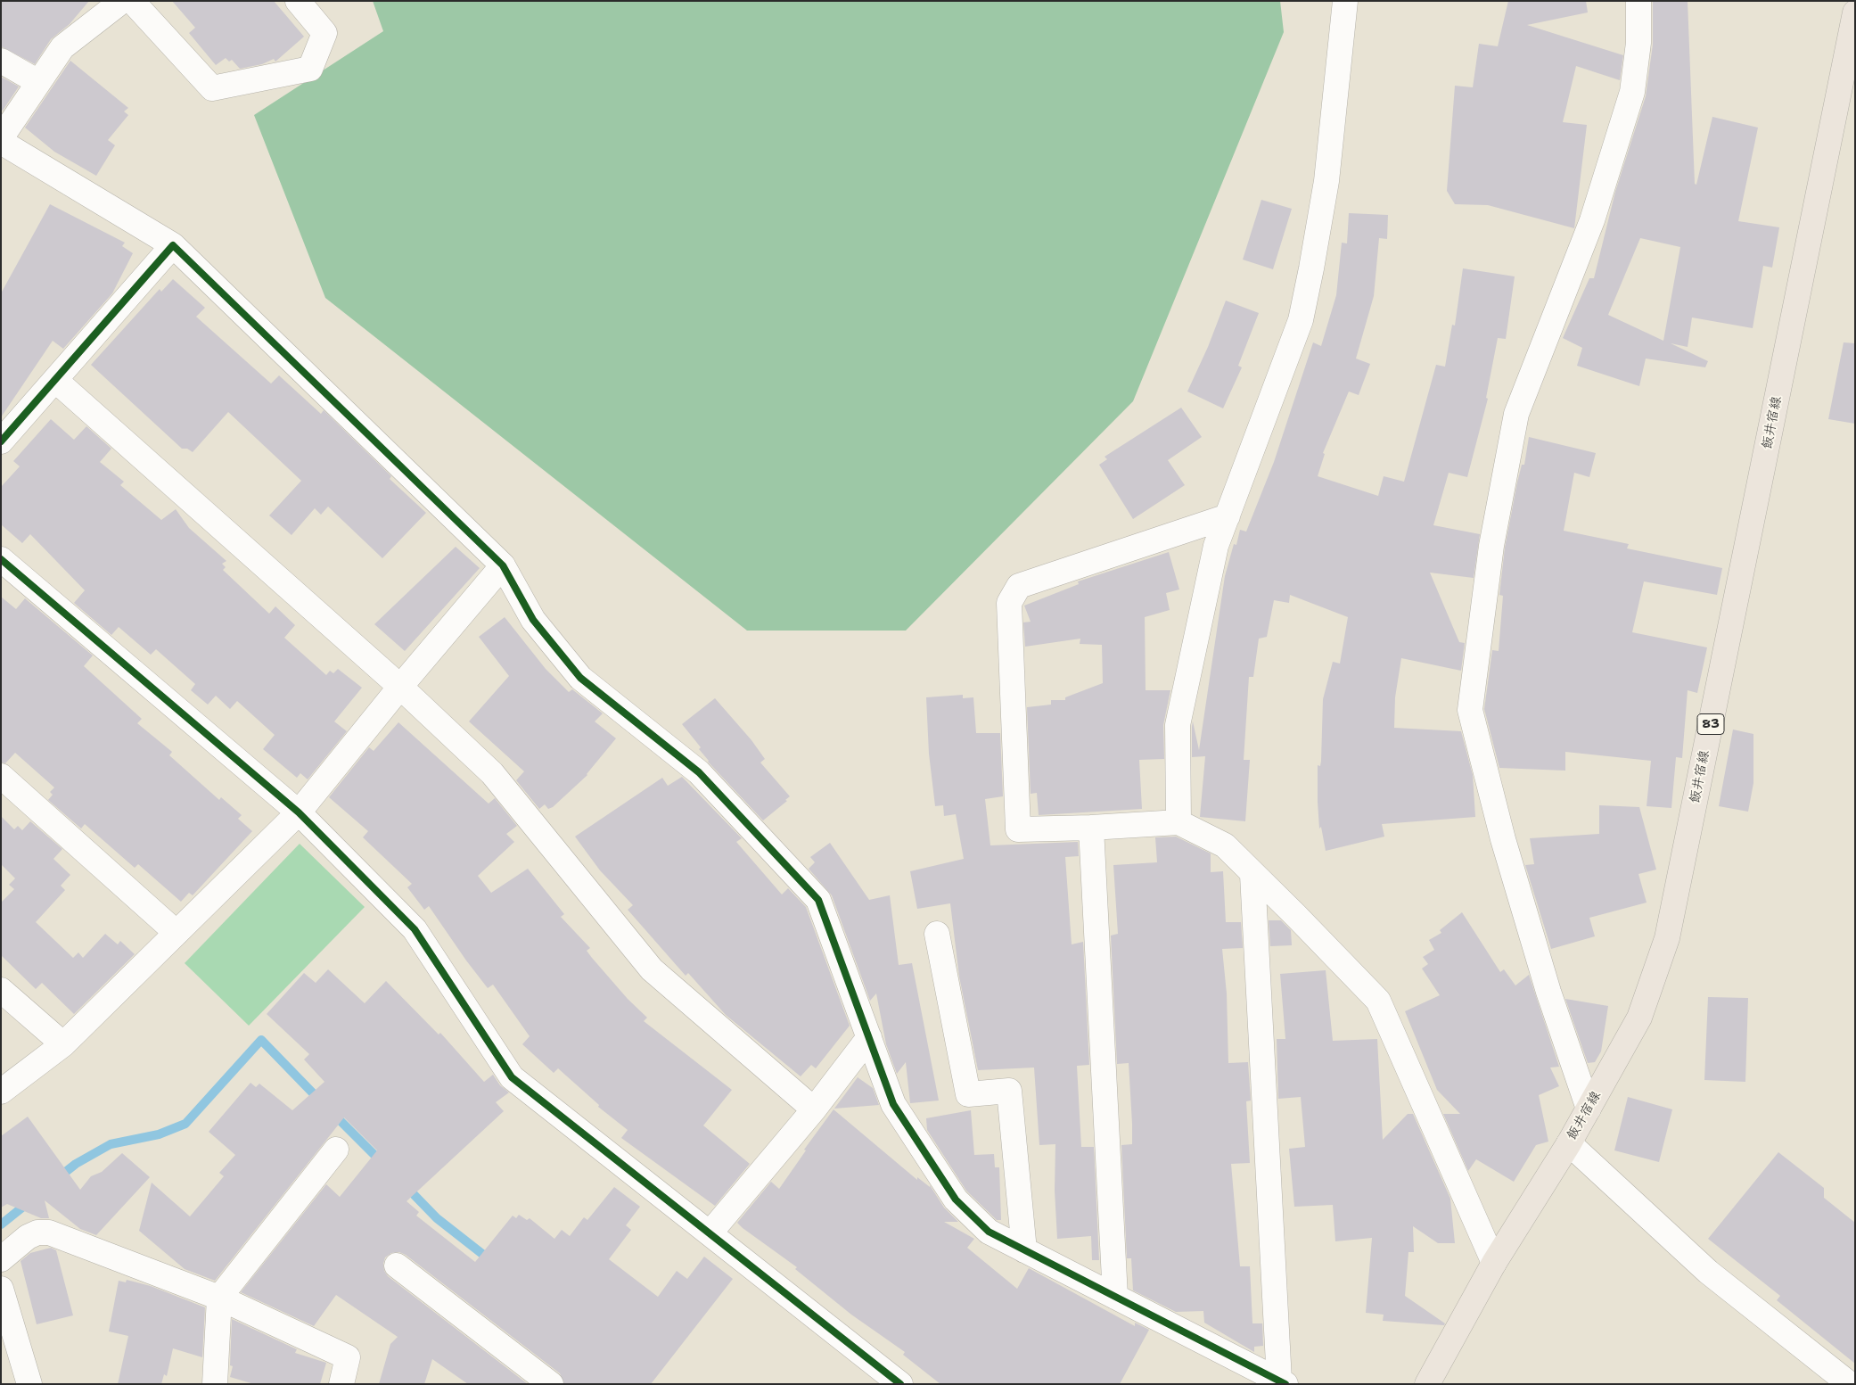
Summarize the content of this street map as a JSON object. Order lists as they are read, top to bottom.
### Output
{
  "streets": {
    "main road": ["飯井宿線", "83"]
  }
}
